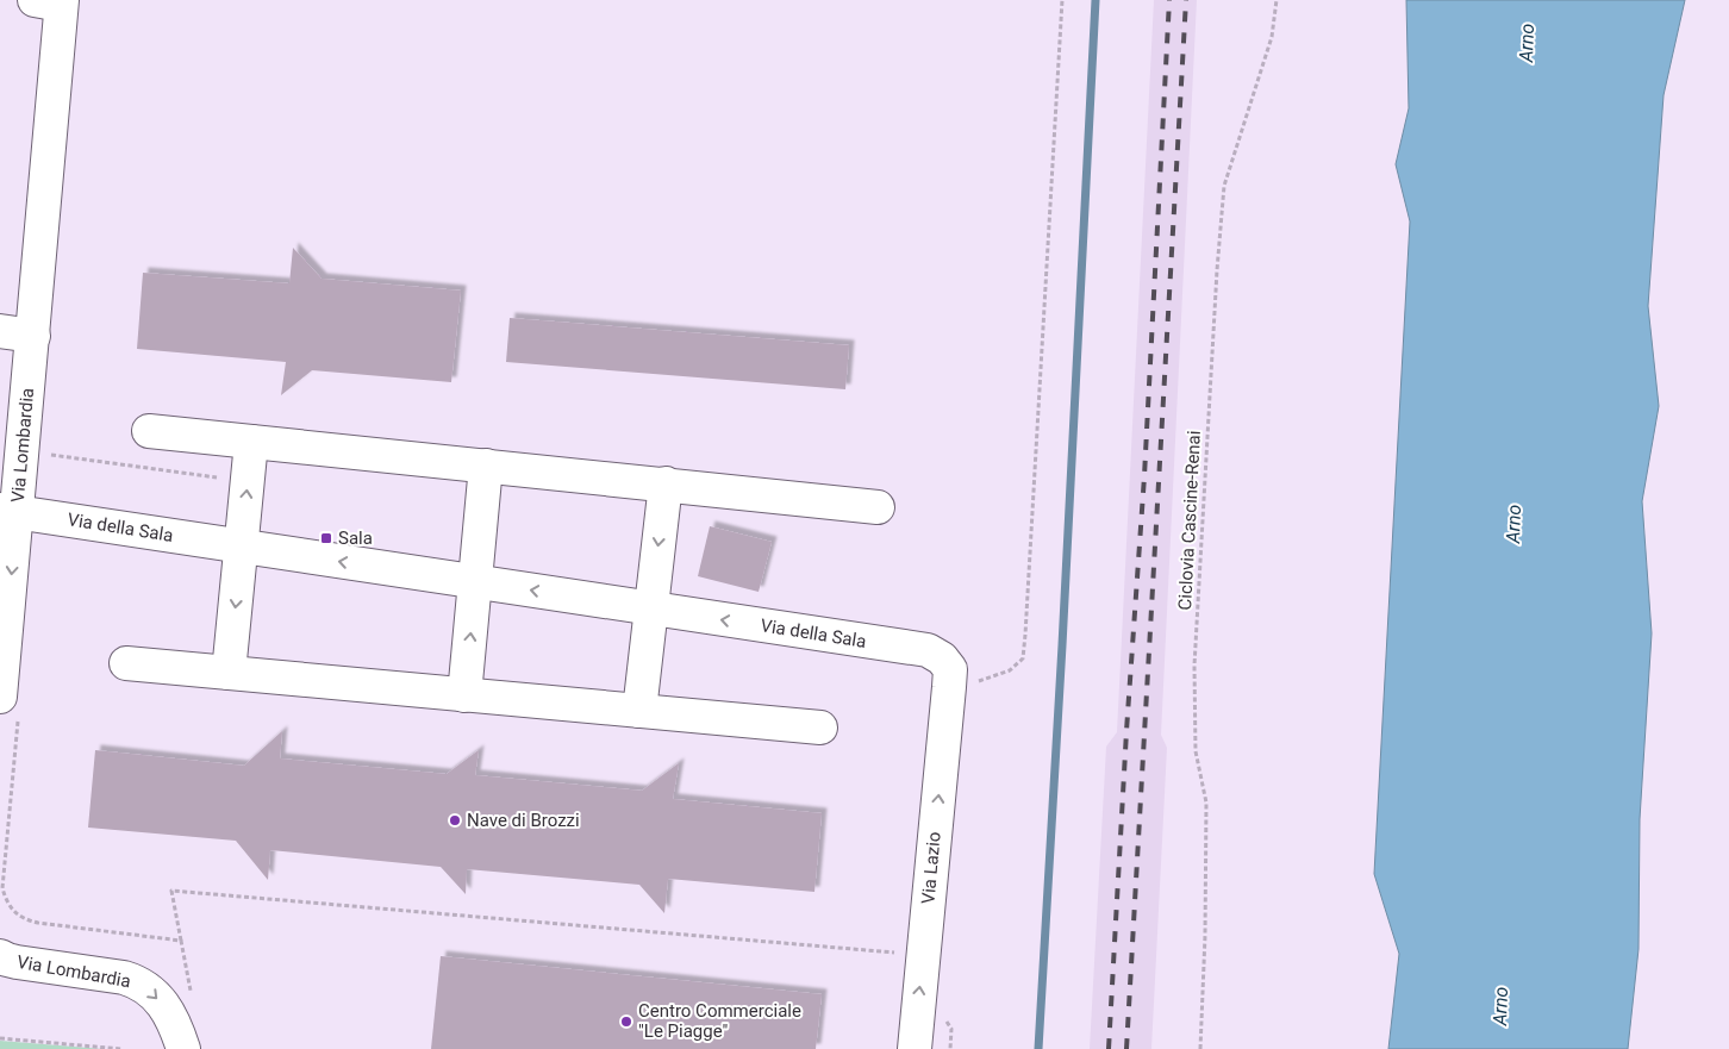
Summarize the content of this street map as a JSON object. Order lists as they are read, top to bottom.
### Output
{
  "streets": {
    "street": ["Via Lombardia", "Via della Sala", "Via Lazio"],
    "path": ["Ciclovia Cascine-Renai"]
  },
  "crossings": [
    ["Via Lombardia", "Via della Sala"],
    ["Via della Sala", "Via Lazio"]
  ],
  "one_way": ["Via Lombardia", "Via Lazio"],
  "water": ["Arno"],
  "places": {
    "transit": ["Sala"],
    "other": ["Nave di Brozzi", "Centro Commerciale \"Le Piagge\""]
  }
}
